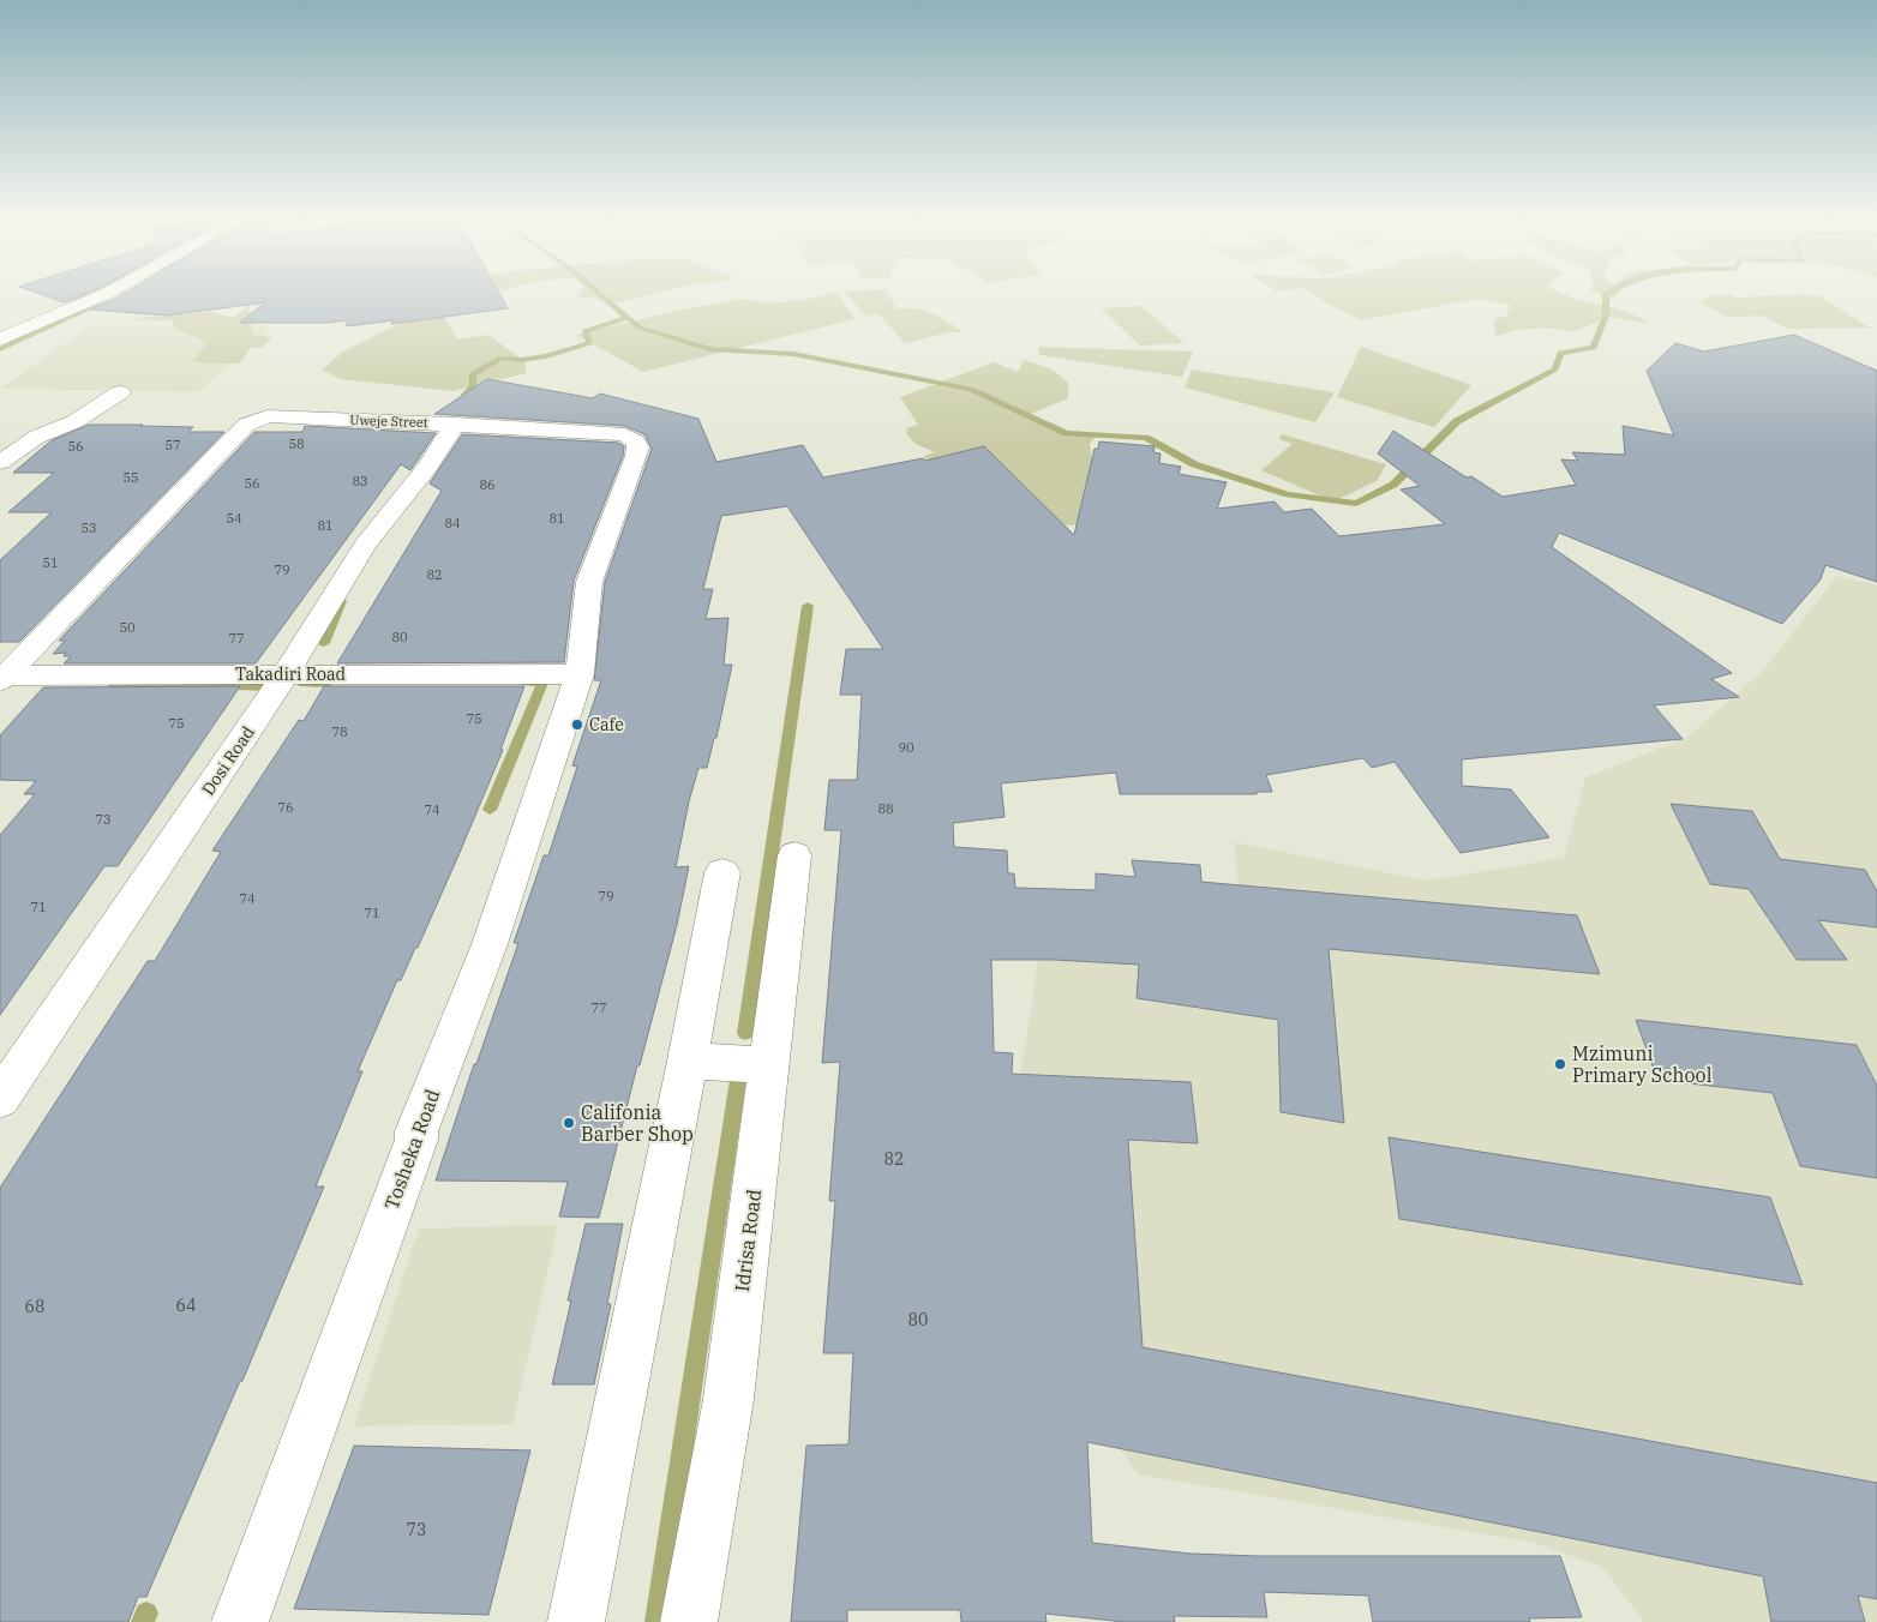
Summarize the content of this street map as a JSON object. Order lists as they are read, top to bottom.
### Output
{
  "streets": {
    "street": [
      "Uweje Street",
      "Takadiri Road",
      "Dosi Road",
      "Tosheka Road",
      "Idrisa Road"
    ]
  },
  "crossings": [
    ["Uweje Street", "Takadiri Road"],
    ["Uweje Street", "Dosi Road"],
    ["Uweje Street", "Tosheka Road"],
    ["Takadiri Road", "Dosi Road"],
    ["Takadiri Road", "Tosheka Road"]
  ],
  "places": ["Cafe", "Mzimuni Primary School", "Califonia Barber Shop"],
  "house_numbers": [
    "58",
    "57",
    "56",
    "55",
    "83",
    "56",
    "86",
    "54",
    "81",
    "84",
    "81",
    "53",
    "51",
    "79",
    "82",
    "50",
    "80",
    "77",
    "75",
    "75",
    "78",
    "90",
    "76",
    "88",
    "74",
    "73",
    "79",
    "74",
    "71",
    "71",
    "77",
    "82",
    "64",
    "68",
    "80",
    "73"
  ]
}
